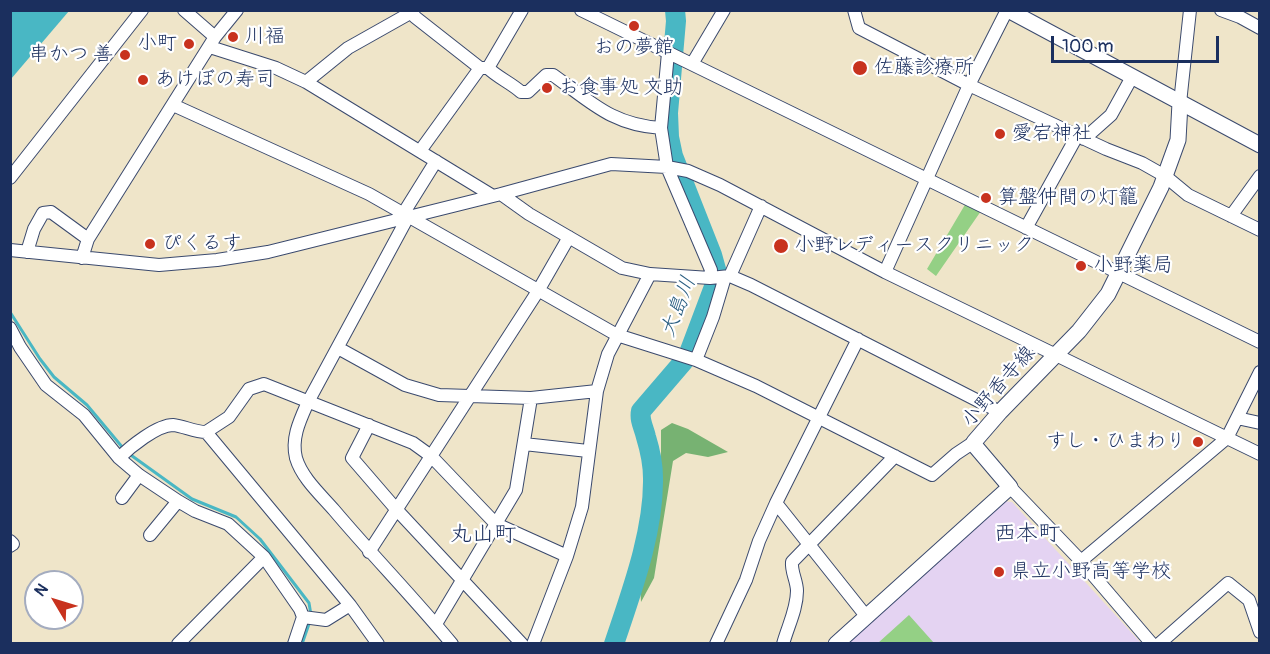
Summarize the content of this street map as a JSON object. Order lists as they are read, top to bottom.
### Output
{
  "streets": {
    "main road": ["小野香寺線"]
  },
  "districts": ["西本町", "丸山町"],
  "water": ["大島川"],
  "places": [
    "おの夢館",
    "川福",
    "小町",
    "串かつ 善",
    "佐藤診療所",
    "あけぼの寿司",
    "お食事処 文助",
    "愛宕神社",
    "算盤仲間の灯籠",
    "ぴくるす",
    "小野レディースクリニック",
    "小野薬局",
    "すし・ひまわり",
    "県立小野高等学校"
  ],
  "scale_bar": "100 m",
  "north": "top left"
}
